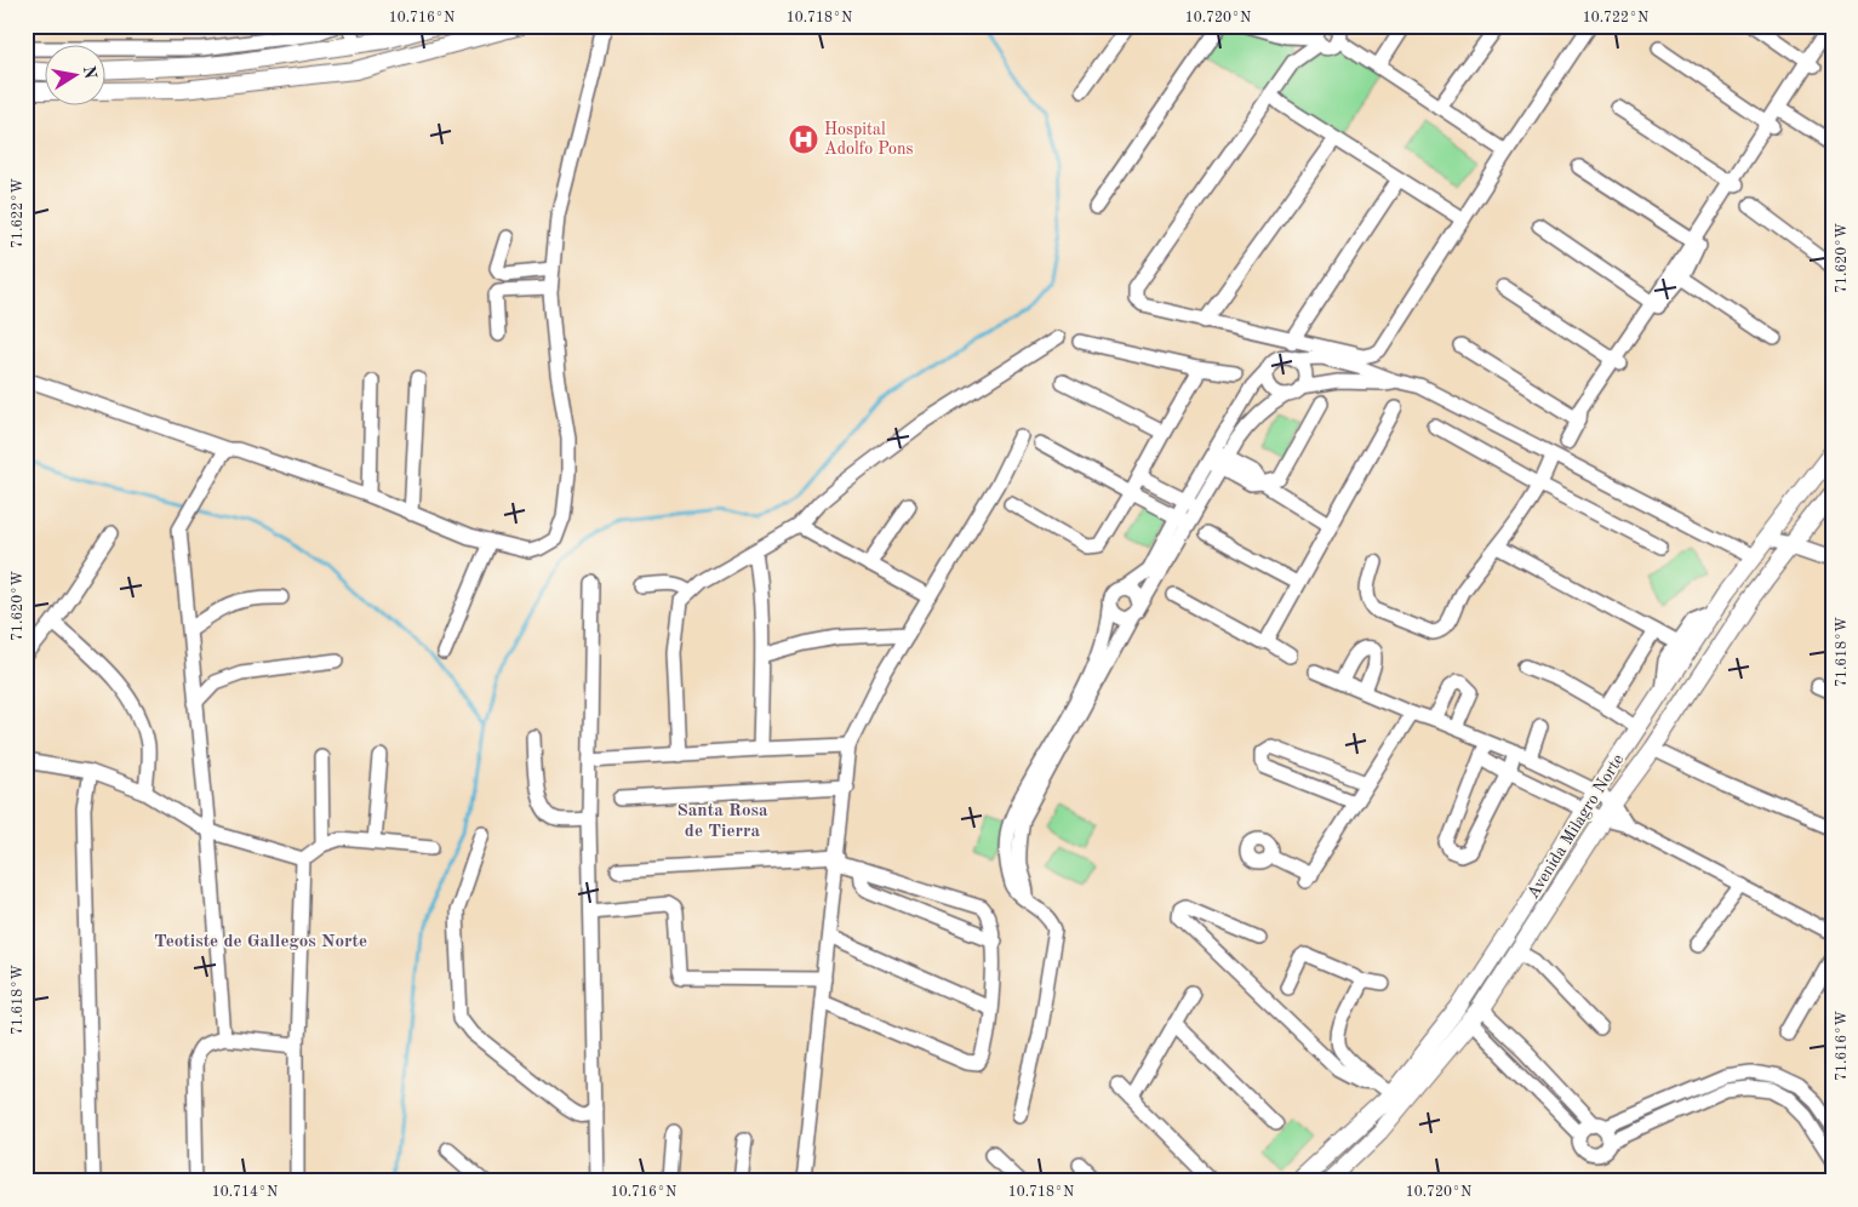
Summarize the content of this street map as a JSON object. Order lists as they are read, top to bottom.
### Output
{
  "streets": {
    "main road": ["Avenida Milagro Norte"]
  },
  "districts": ["Santa Rosa de Tierra", "Teotiste de Gallegos Norte"],
  "places": {
    "hospital": ["Hospital Adolfo Pons"]
  },
  "north": "right",
  "coordinates": [
    "10.716°N",
    "10.718°N",
    "10.720°N",
    "10.722°N",
    "71.622°W",
    "71.620°W",
    "71.618°W",
    "71.616°W",
    "10.714°N"
  ]
}
